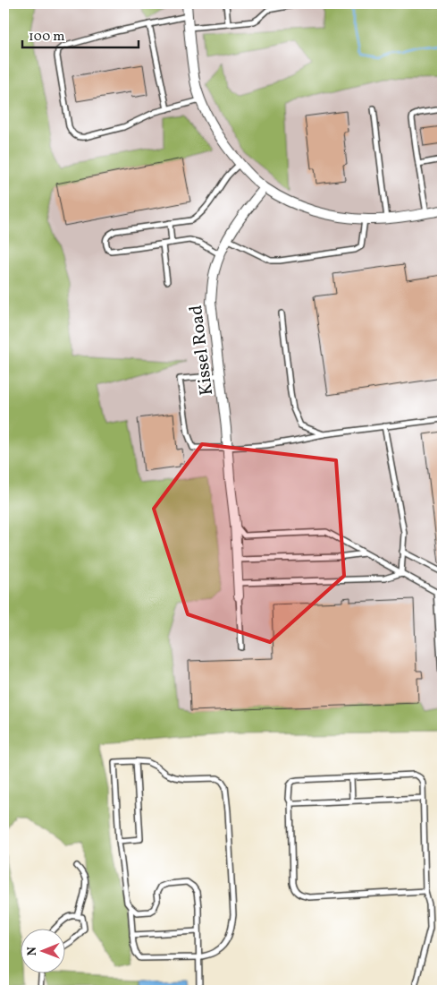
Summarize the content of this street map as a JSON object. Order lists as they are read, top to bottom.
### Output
{
  "streets": {
    "street": ["Kissel Road"]
  },
  "scale_bar": "100 m",
  "north": "left"
}
